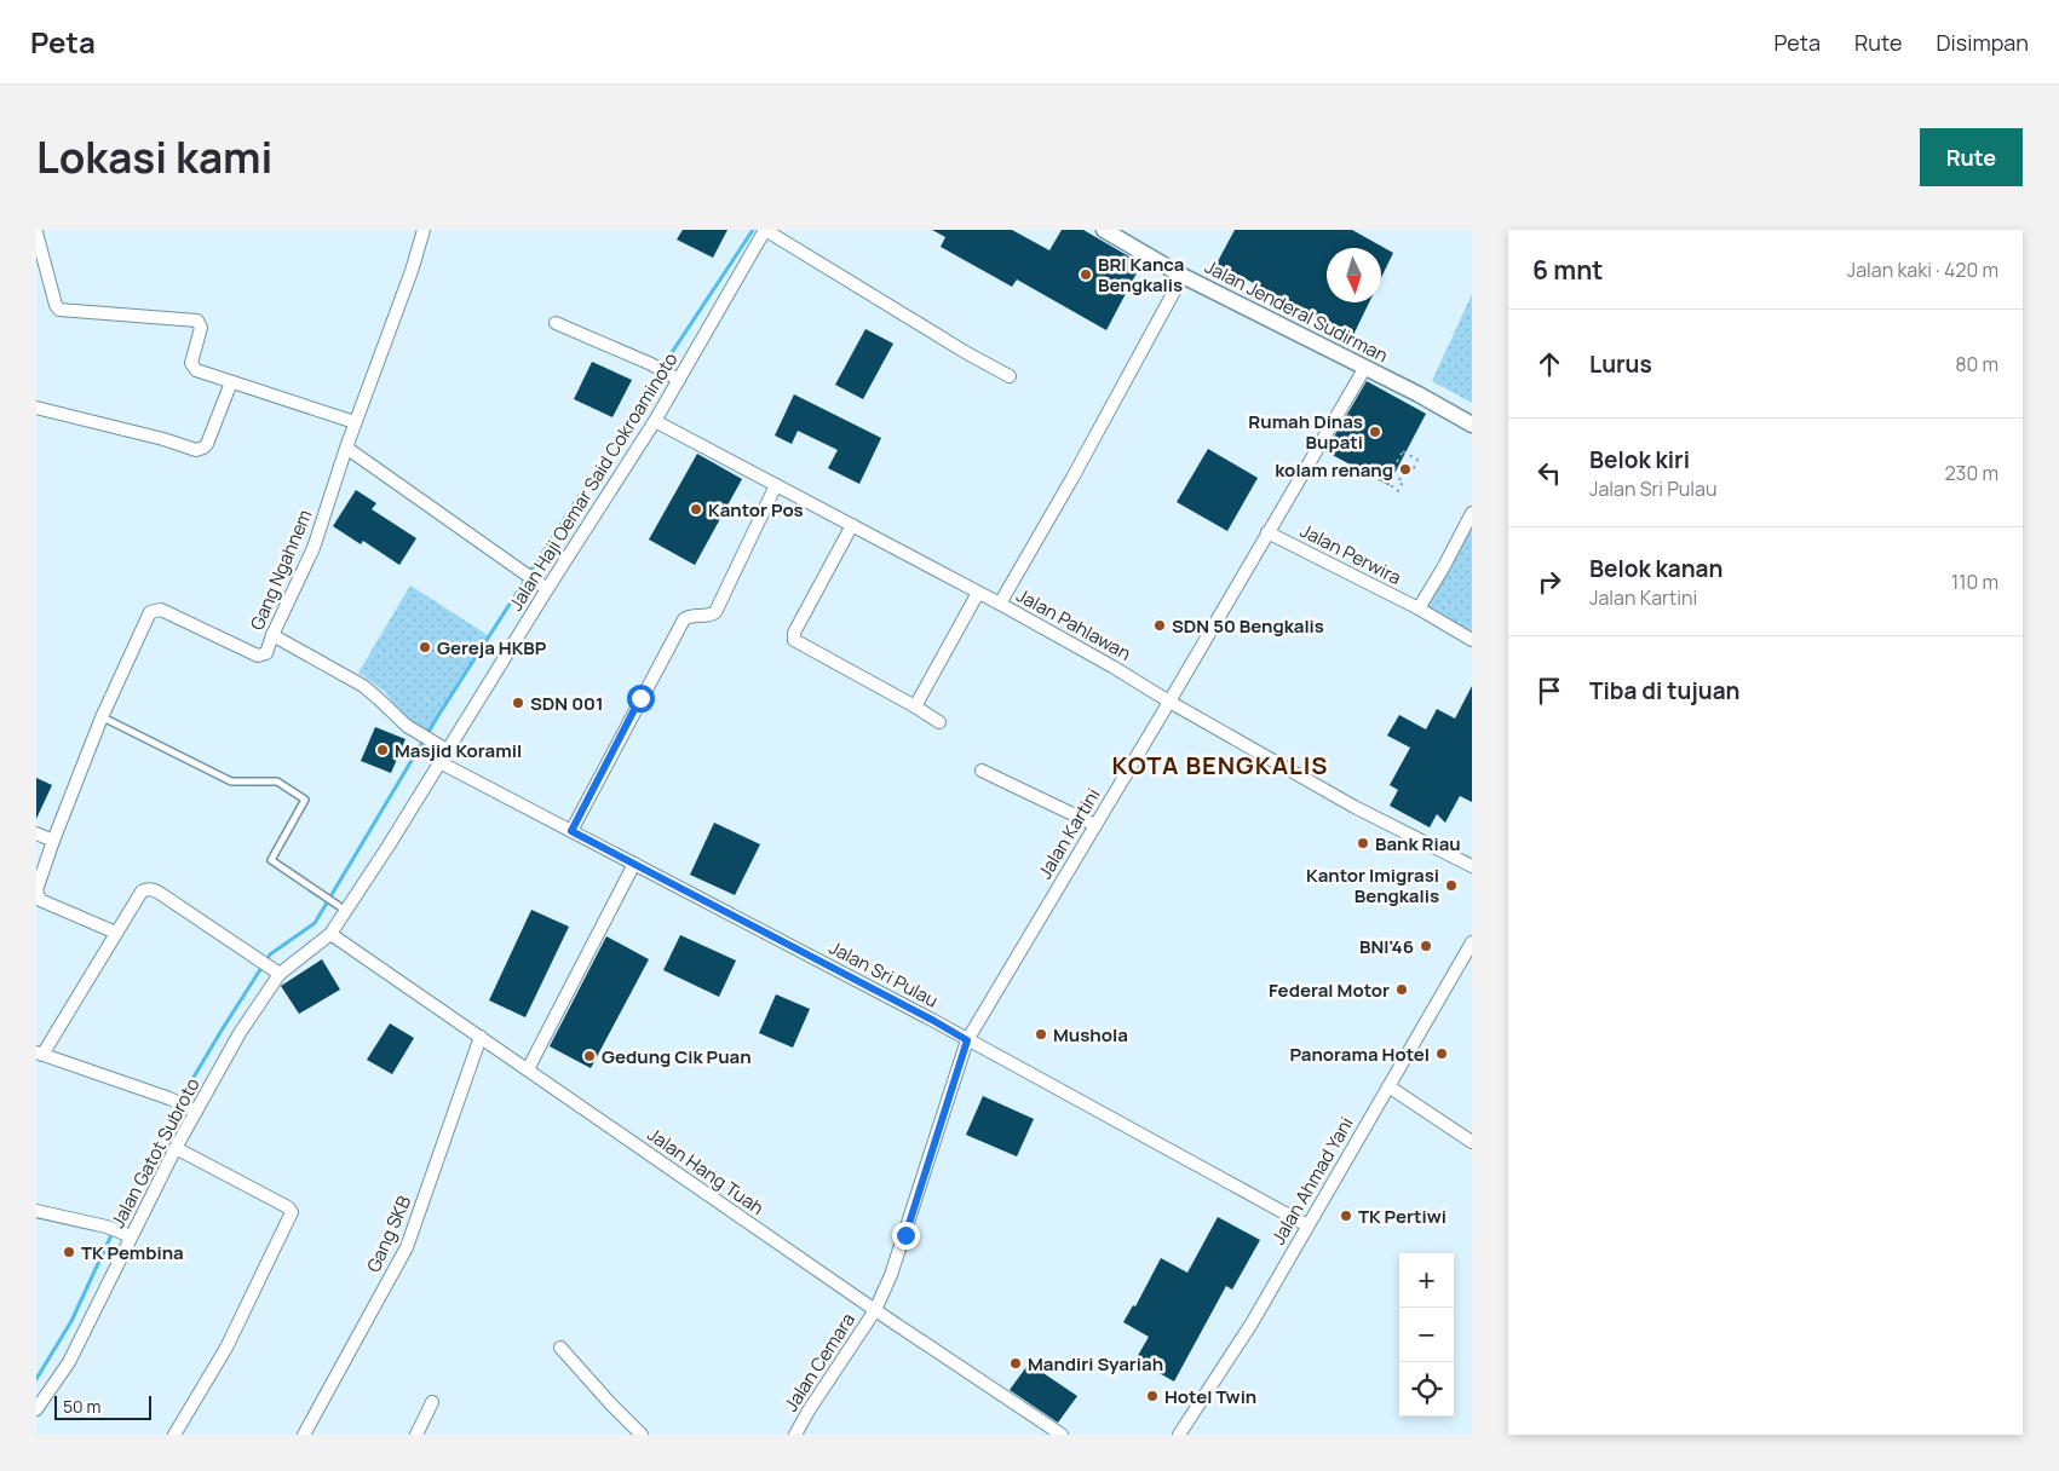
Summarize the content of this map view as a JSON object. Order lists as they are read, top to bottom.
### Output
{
  "streets": {
    "street": [
      "Jalan Jenderal Sudirman",
      "Jalan Haji Oemar Said Cokroaminoto",
      "Jalan Perwira",
      "Gang Ngahnem",
      "Jalan Pahlawan",
      "Jalan Kartini",
      "Jalan Sri Pulau",
      "Jalan Gatot Subroto",
      "Jalan Hang Tuah",
      "Jalan Ahmad Yani",
      "Gang SKB",
      "Jalan Cemara"
    ]
  },
  "crossings": [
    ["Jalan Jenderal Sudirman", "Jalan Kartini"],
    ["Jalan Haji Oemar Said Cokroaminoto", "Jalan Pahlawan"],
    ["Jalan Haji Oemar Said Cokroaminoto", "Jalan Sri Pulau"],
    ["Jalan Haji Oemar Said Cokroaminoto", "Jalan Gatot Subroto"],
    ["Jalan Haji Oemar Said Cokroaminoto", "Jalan Hang Tuah"],
    ["Jalan Perwira", "Jalan Kartini"],
    ["Jalan Pahlawan", "Jalan Kartini"],
    ["Jalan Kartini", "Jalan Sri Pulau"],
    ["Jalan Kartini", "Jalan Hang Tuah"],
    ["Jalan Kartini", "Jalan Cemara"],
    ["Jalan Sri Pulau", "Jalan Ahmad Yani"],
    ["Jalan Gatot Subroto", "Jalan Hang Tuah"],
    ["Jalan Hang Tuah", "Gang SKB"],
    ["Jalan Hang Tuah", "Jalan Cemara"]
  ],
  "districts": ["KOTA BENGKALIS"],
  "places": [
    "BRI Kanca Bengkalis",
    "Rumah Dinas Bupati",
    "kolam renang",
    "Kantor Pos",
    "SDN 50 Bengkalis",
    "Gereja HKBP",
    "SDN 001",
    "Masjid Koramil",
    "Bank Riau",
    "Kantor Imigrasi Bengkalis",
    "BNI'46",
    "Federal Motor",
    "Mushola",
    "Panorama Hotel",
    "Gedung Cik Puan",
    "TK Pertiwi",
    "TK Pembina",
    "Mandiri Syariah",
    "Hotel Twin"
  ],
  "scale_bar": "50 m",
  "north": "bottom",
  "page": {
    "header": "Peta",
    "nav": ["Peta", "Rute", "Disimpan"],
    "title": "Lokasi kami",
    "buttons": "Rute",
    "heading": ["6 mnt", "Jalan kaki · 420 m"],
    "list": [
      ["Lurus", "80 m"],
      ["Belok kiri", "Jalan Sri Pulau", "230 m"],
      ["Belok kanan", "Jalan Kartini", "110 m"],
      "Tiba di tujuan"
    ],
    "map_buttons": ["+", "−"],
    "scale": "50 m"
  }
}
